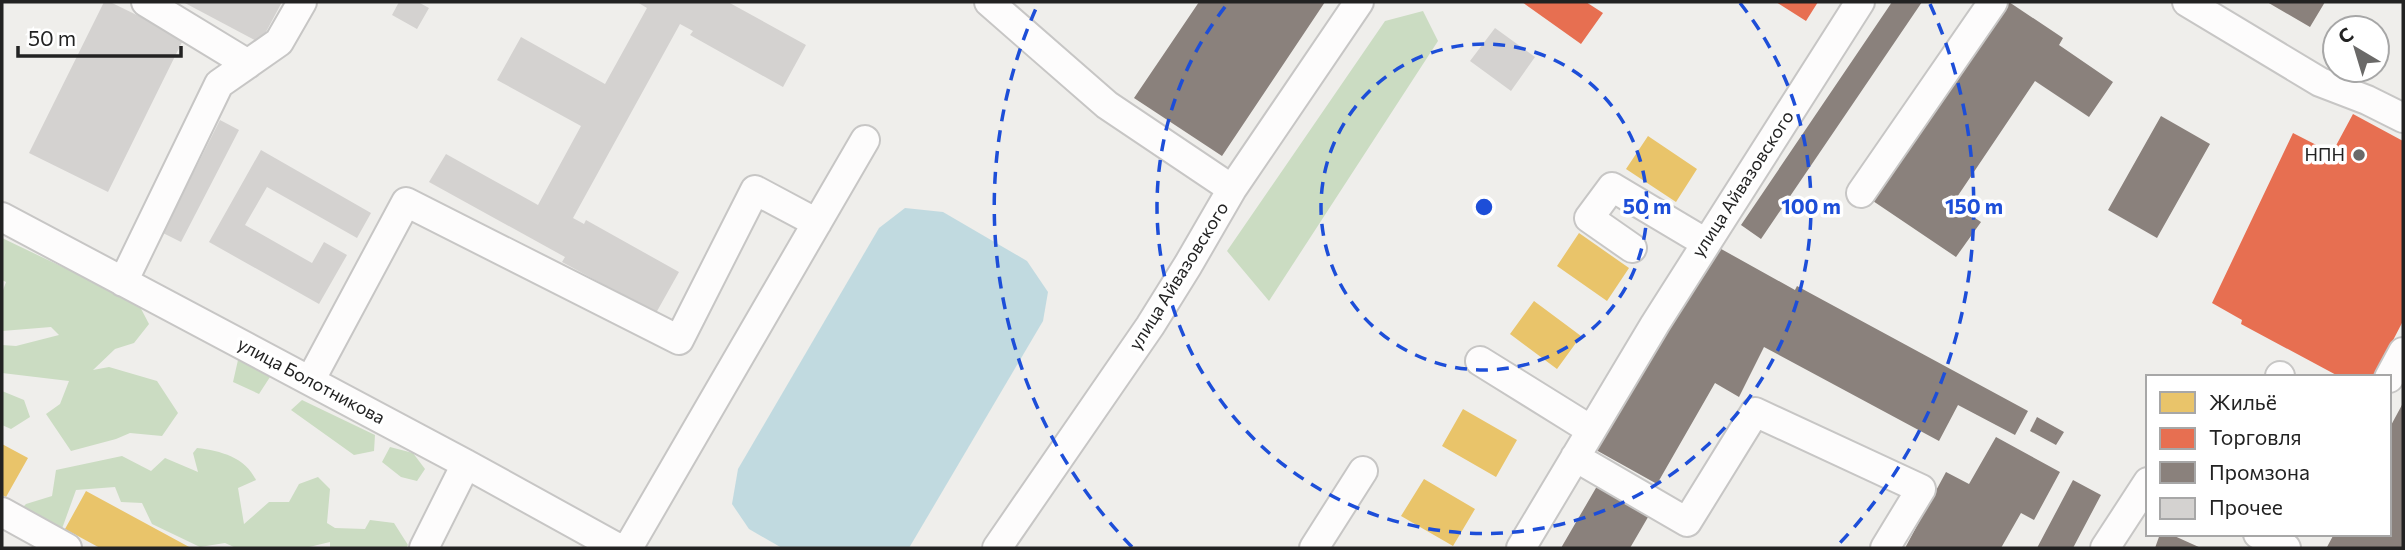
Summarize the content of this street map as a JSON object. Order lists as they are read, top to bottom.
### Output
{
  "streets": {
    "street": ["улица Айвазовского", "улица Болотникова"]
  },
  "places": ["НПН"],
  "legend": [
    "Жильё",
    "Торговля",
    "Промзона",
    "Прочее"
  ],
  "scale_bar": "50 m",
  "north": "top left",
  "rings": ["50 m", "100 m", "150 m"]
}
